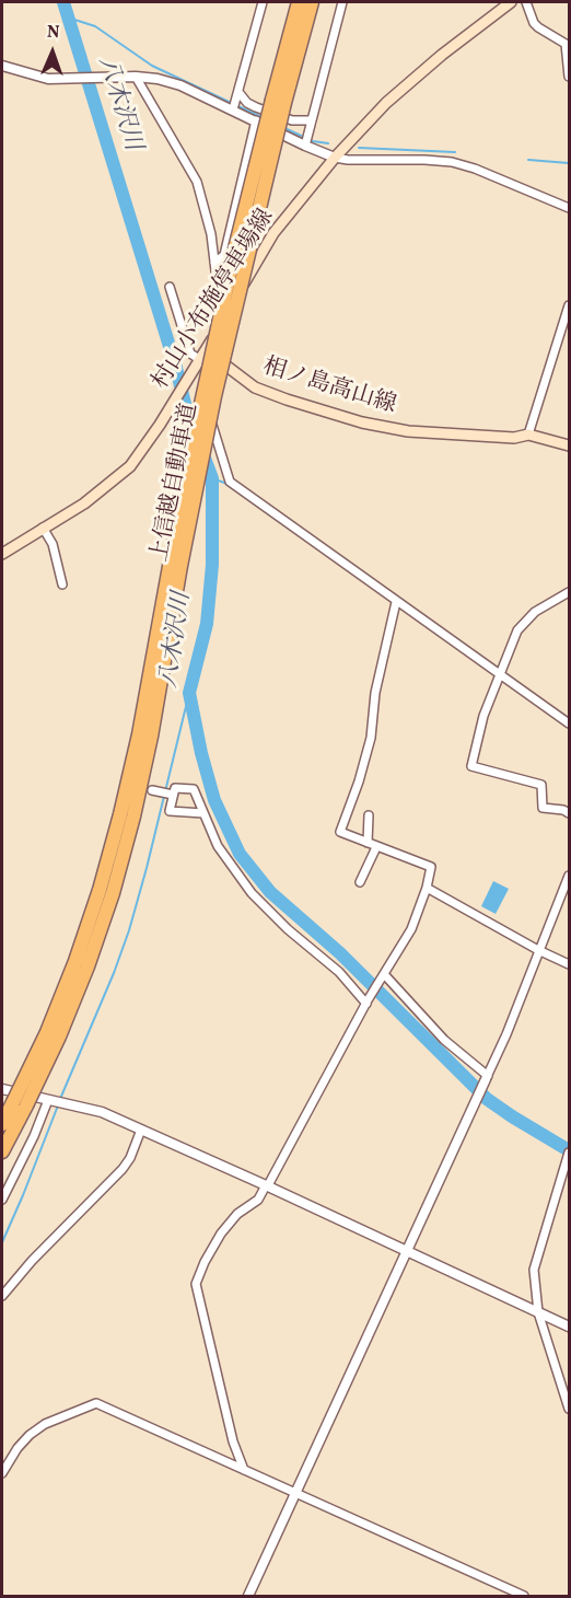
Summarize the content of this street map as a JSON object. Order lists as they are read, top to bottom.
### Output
{
  "streets": {
    "highway": ["上信越自動車道"],
    "main road": ["村山小布施停車場線", "相ノ島高山線"]
  },
  "crossings": [
    ["村山小布施停車場線", "相ノ島高山線"]
  ],
  "water": ["八木沢川"],
  "north": "top"
}
